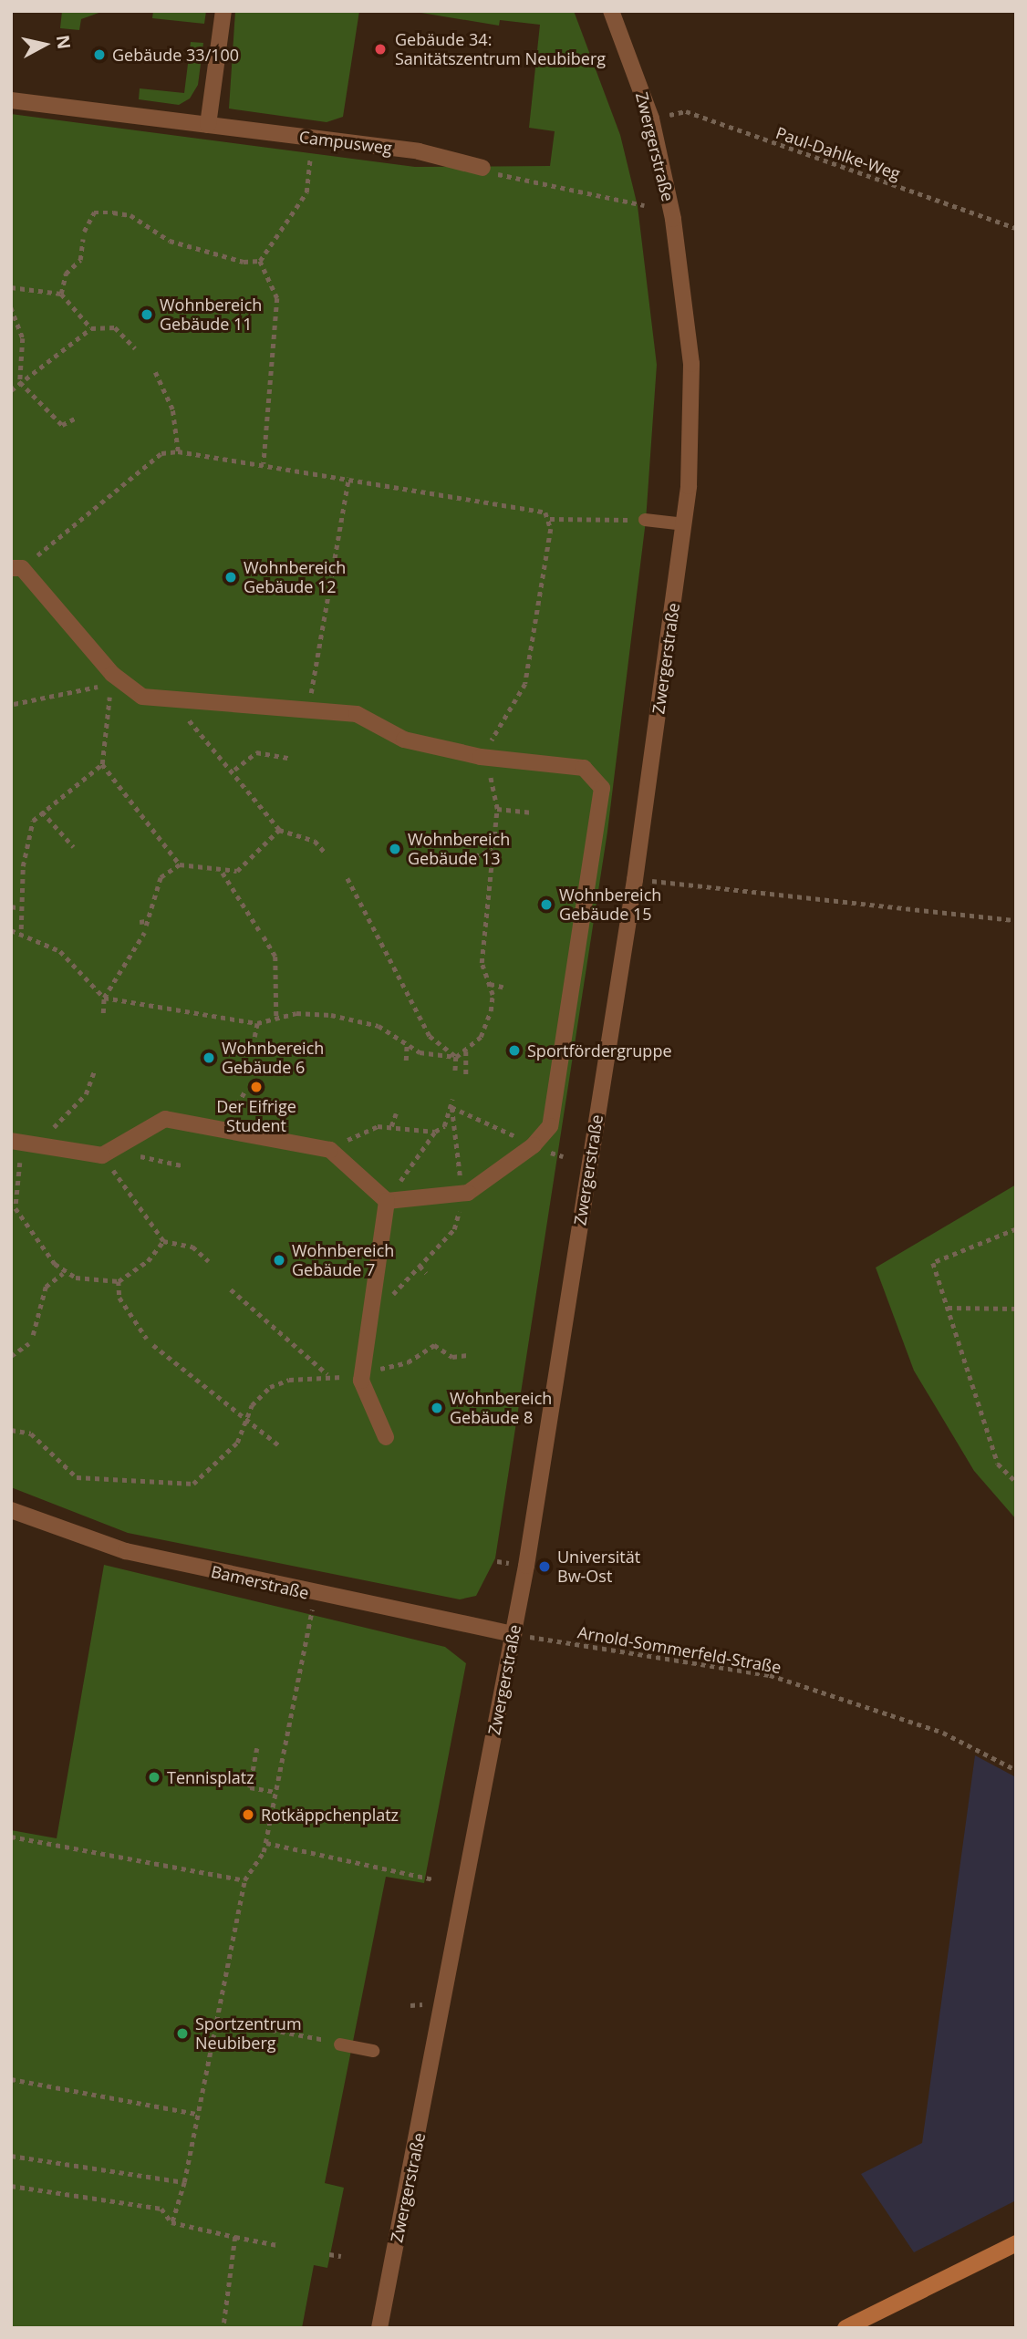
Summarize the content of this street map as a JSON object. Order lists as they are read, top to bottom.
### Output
{
  "streets": {
    "street": ["Campusweg", "Zwergerstraße", "Bamerstraße"],
    "path": ["Paul-Dahlke-Weg", "Arnold-Sommerfeld-Straße"]
  },
  "crossings": [
    ["Zwergerstraße", "Paul-Dahlke-Weg"],
    ["Zwergerstraße", "Bamerstraße"],
    ["Zwergerstraße", "Arnold-Sommerfeld-Straße"],
    ["Bamerstraße", "Arnold-Sommerfeld-Straße"]
  ],
  "places": [
    "Gebäude 34: Sanitätszentrum Neubiberg",
    "Gebäude 33/100",
    "Wohnbereich Gebäude 11",
    "Wohnbereich Gebäude 12",
    "Wohnbereich Gebäude 13",
    "Wohnbereich Gebäude 15",
    "Sportfördergruppe",
    "Wohnbereich Gebäude 6",
    "Der Eifrige Student",
    "Wohnbereich Gebäude 7",
    "Wohnbereich Gebäude 8",
    "Universität Bw-Ost",
    "Tennisplatz",
    "Rotkäppchenplatz",
    "Sportzentrum Neubiberg"
  ],
  "north": "right"
}
